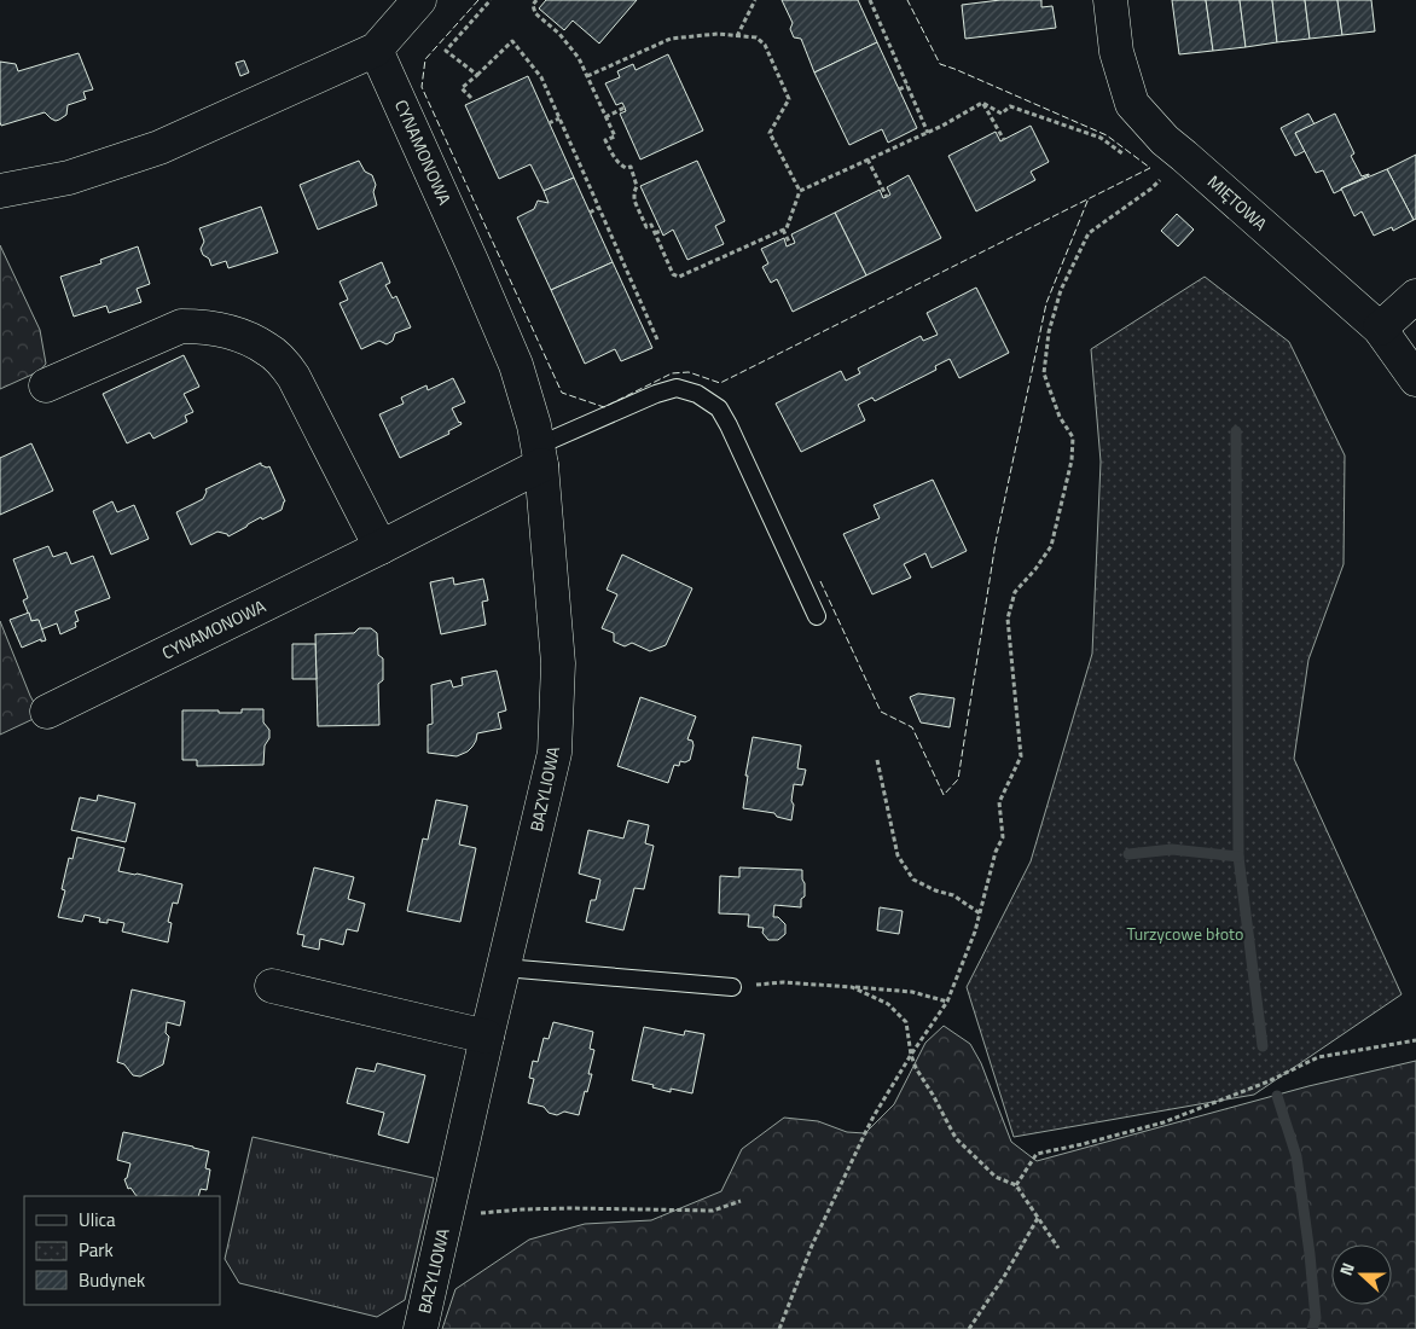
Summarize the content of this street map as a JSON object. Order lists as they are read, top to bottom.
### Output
{
  "streets": {
    "street": ["CYNAMONOWA", "MIĘTOWA", "BAZYLIOWA"]
  },
  "crossings": [
    ["CYNAMONOWA", "BAZYLIOWA"]
  ],
  "parks": ["Turzycowe błoto"],
  "legend": ["Ulica", "Park", "Budynek"],
  "north": "left"
}
